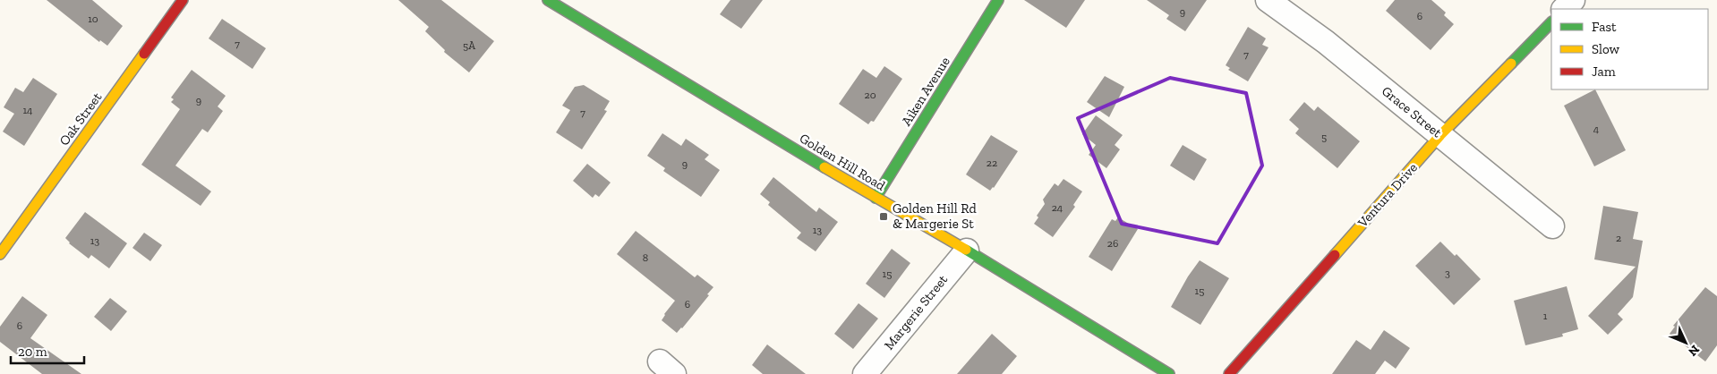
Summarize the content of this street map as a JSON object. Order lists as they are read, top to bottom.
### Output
{
  "streets": {
    "street": [
      "Aiken Avenue",
      "Grace Street",
      "Oak Street",
      "Golden Hill Road",
      "Ventura Drive",
      "Margerie Street"
    ]
  },
  "crossings": [
    ["Aiken Avenue", "Golden Hill Road"],
    ["Grace Street", "Ventura Drive"],
    ["Golden Hill Road", "Margerie Street"]
  ],
  "places": {
    "transit": ["Golden Hill Rd & Margerie St"]
  },
  "house_numbers": [
    "9",
    "6",
    "10",
    "7",
    "5A",
    "7",
    "20",
    "9",
    "14",
    "7",
    "4",
    "5",
    "22",
    "9",
    "24",
    "13",
    "2",
    "13",
    "26",
    "8",
    "3",
    "15",
    "15",
    "6",
    "1",
    "6"
  ],
  "legend": ["Fast", "Slow", "Jam"],
  "scale_bar": "20 m",
  "north": "bottom right"
}
